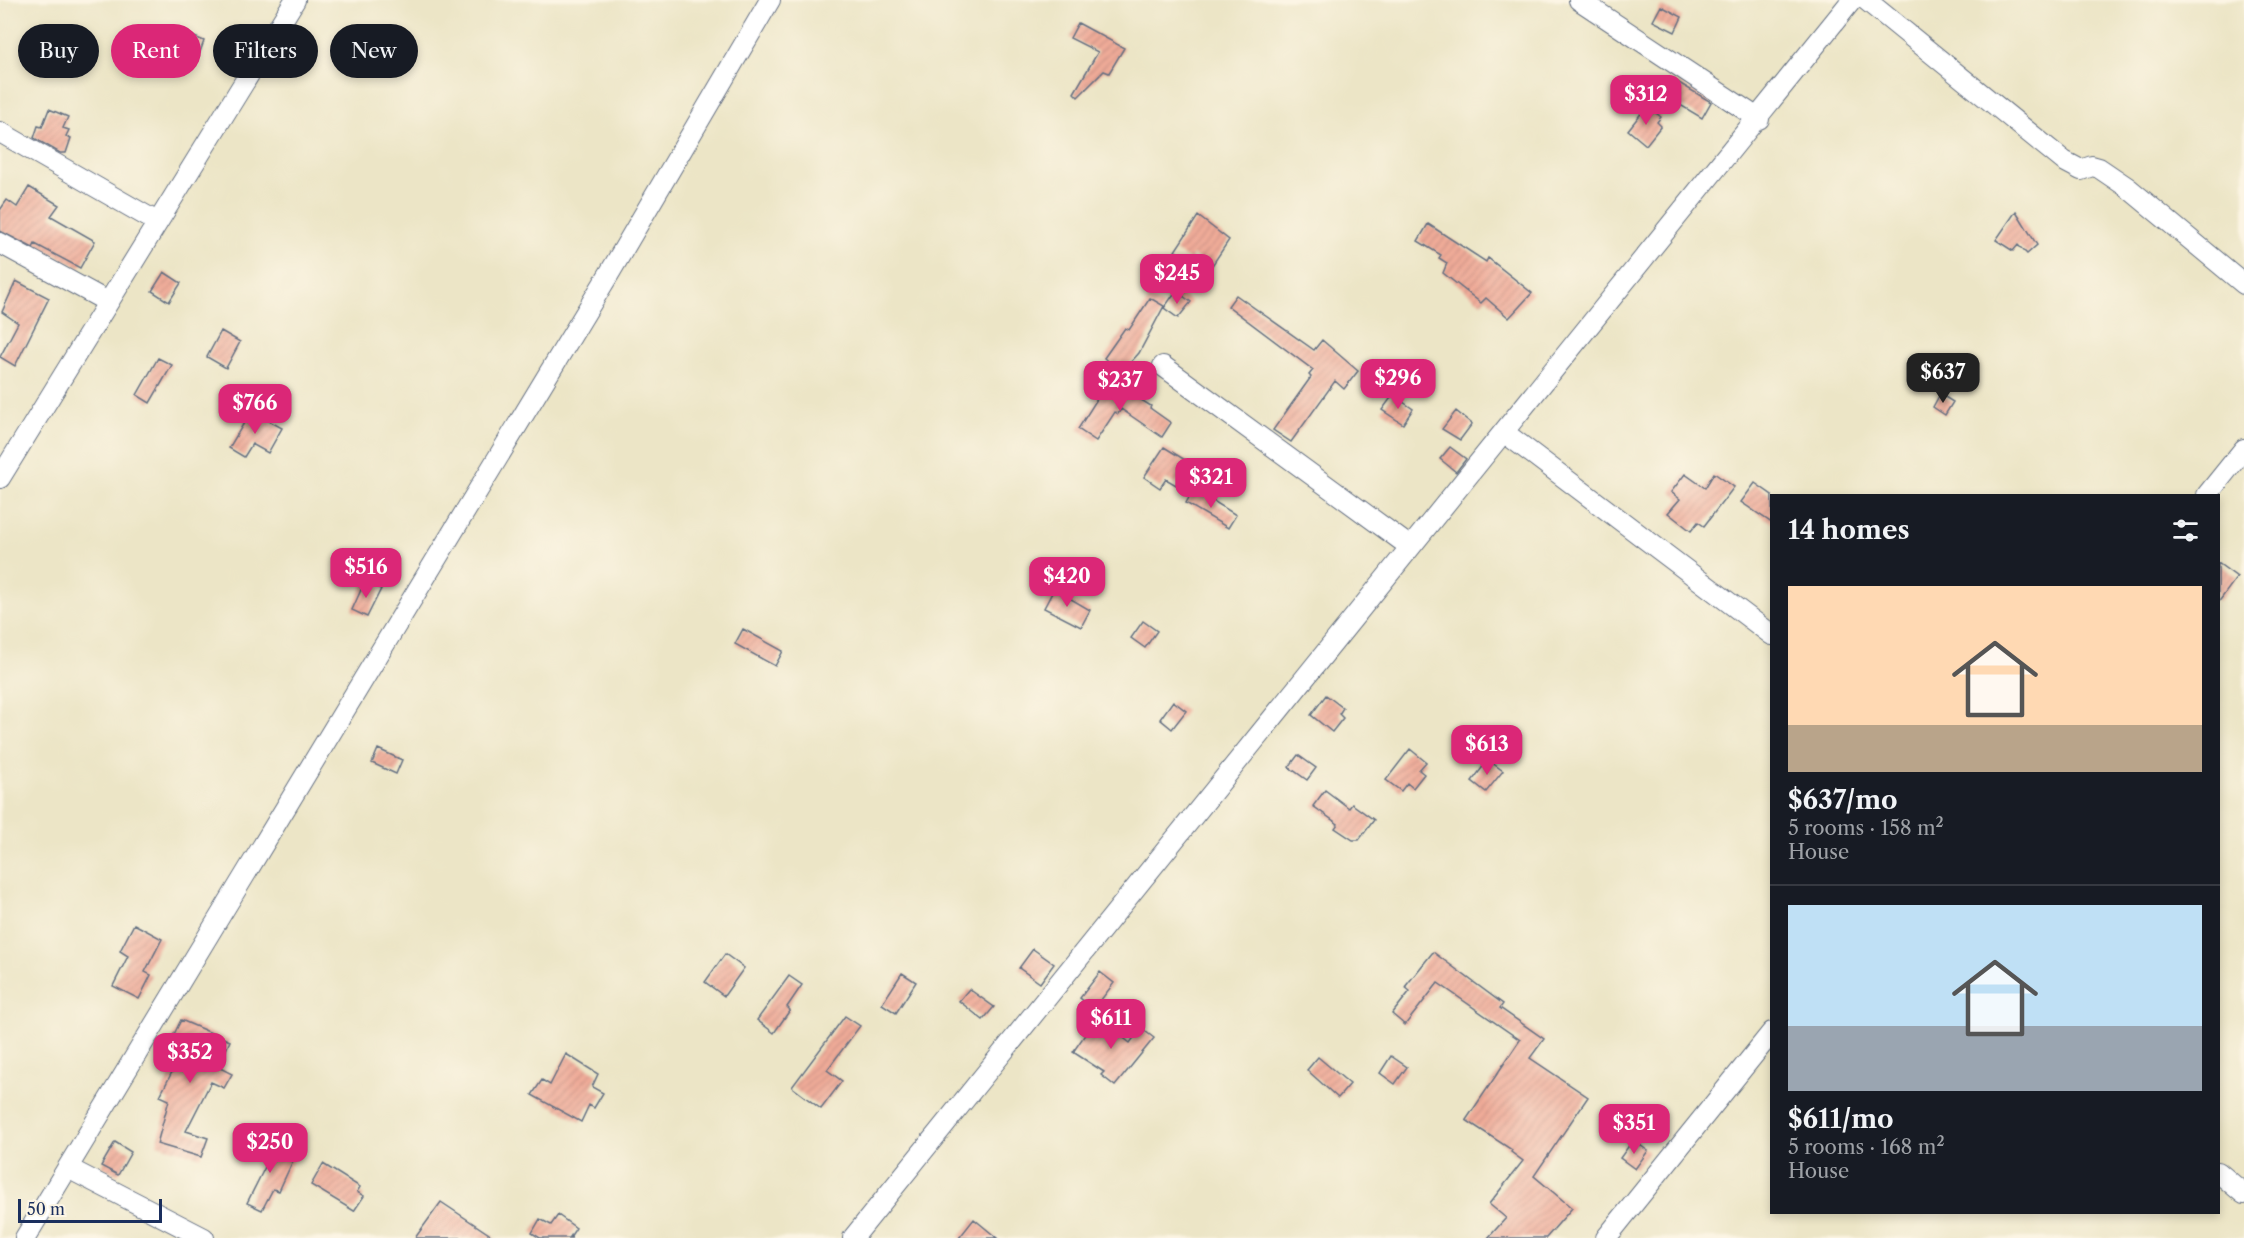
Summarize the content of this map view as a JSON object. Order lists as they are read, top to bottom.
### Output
{
  "scale_bar": "50 m",
  "page": {
    "chip": [
      "Buy",
      "Rent",
      "Filters",
      "New"
    ],
    "price": [
      "$312",
      "$245",
      "$637",
      "$296",
      "$237",
      "$766",
      "$321",
      "$516",
      "$420",
      "$613",
      "$611",
      "$352",
      "$351",
      "$250"
    ],
    "heading": "14 homes",
    "list": [
      {
        "name": "$637/mo",
        "note": "5 rooms · 158 m² · House"
      },
      {
        "name": "$611/mo",
        "note": "5 rooms · 168 m² · House"
      }
    ],
    "scale": "50 m"
  }
}
